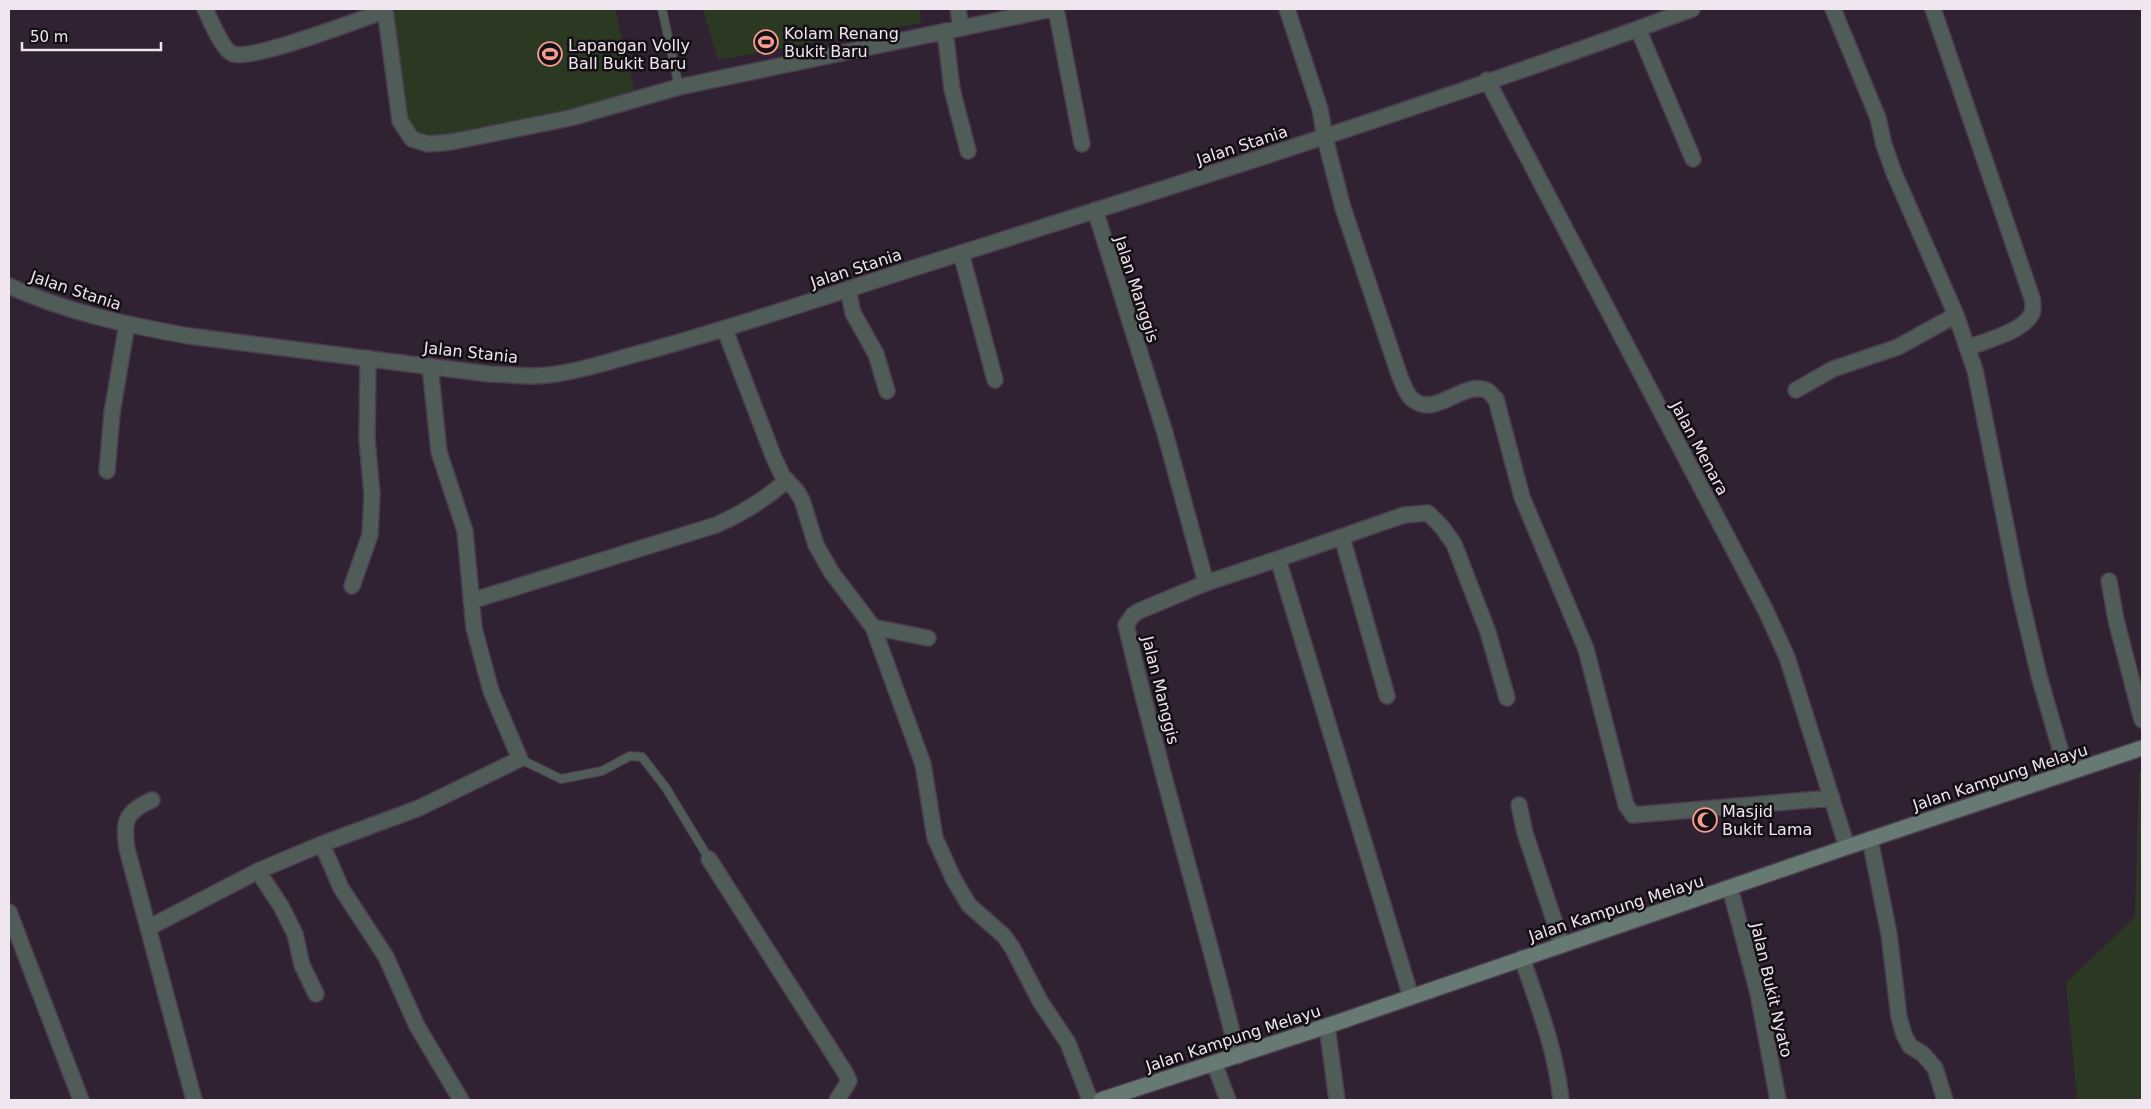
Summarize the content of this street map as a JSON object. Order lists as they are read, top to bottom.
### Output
{
  "streets": {
    "main road": ["Jalan Kampung Melayu"],
    "street": [
      "Jalan Stania",
      "Jalan Manggis",
      "Jalan Menara",
      "Jalan Bukit Nyato"
    ]
  },
  "crossings": [
    ["Jalan Stania", "Jalan Manggis"],
    ["Jalan Stania", "Jalan Menara"],
    ["Jalan Manggis", "Jalan Kampung Melayu"],
    ["Jalan Menara", "Jalan Kampung Melayu"],
    ["Jalan Kampung Melayu", "Jalan Bukit Nyato"]
  ],
  "places": {
    "sports": ["Kolam Renang Bukit Baru", "Lapangan Volly Ball Bukit Baru"],
    "mosque": ["Masjid Bukit Lama"]
  },
  "scale_bar": "50 m"
}
